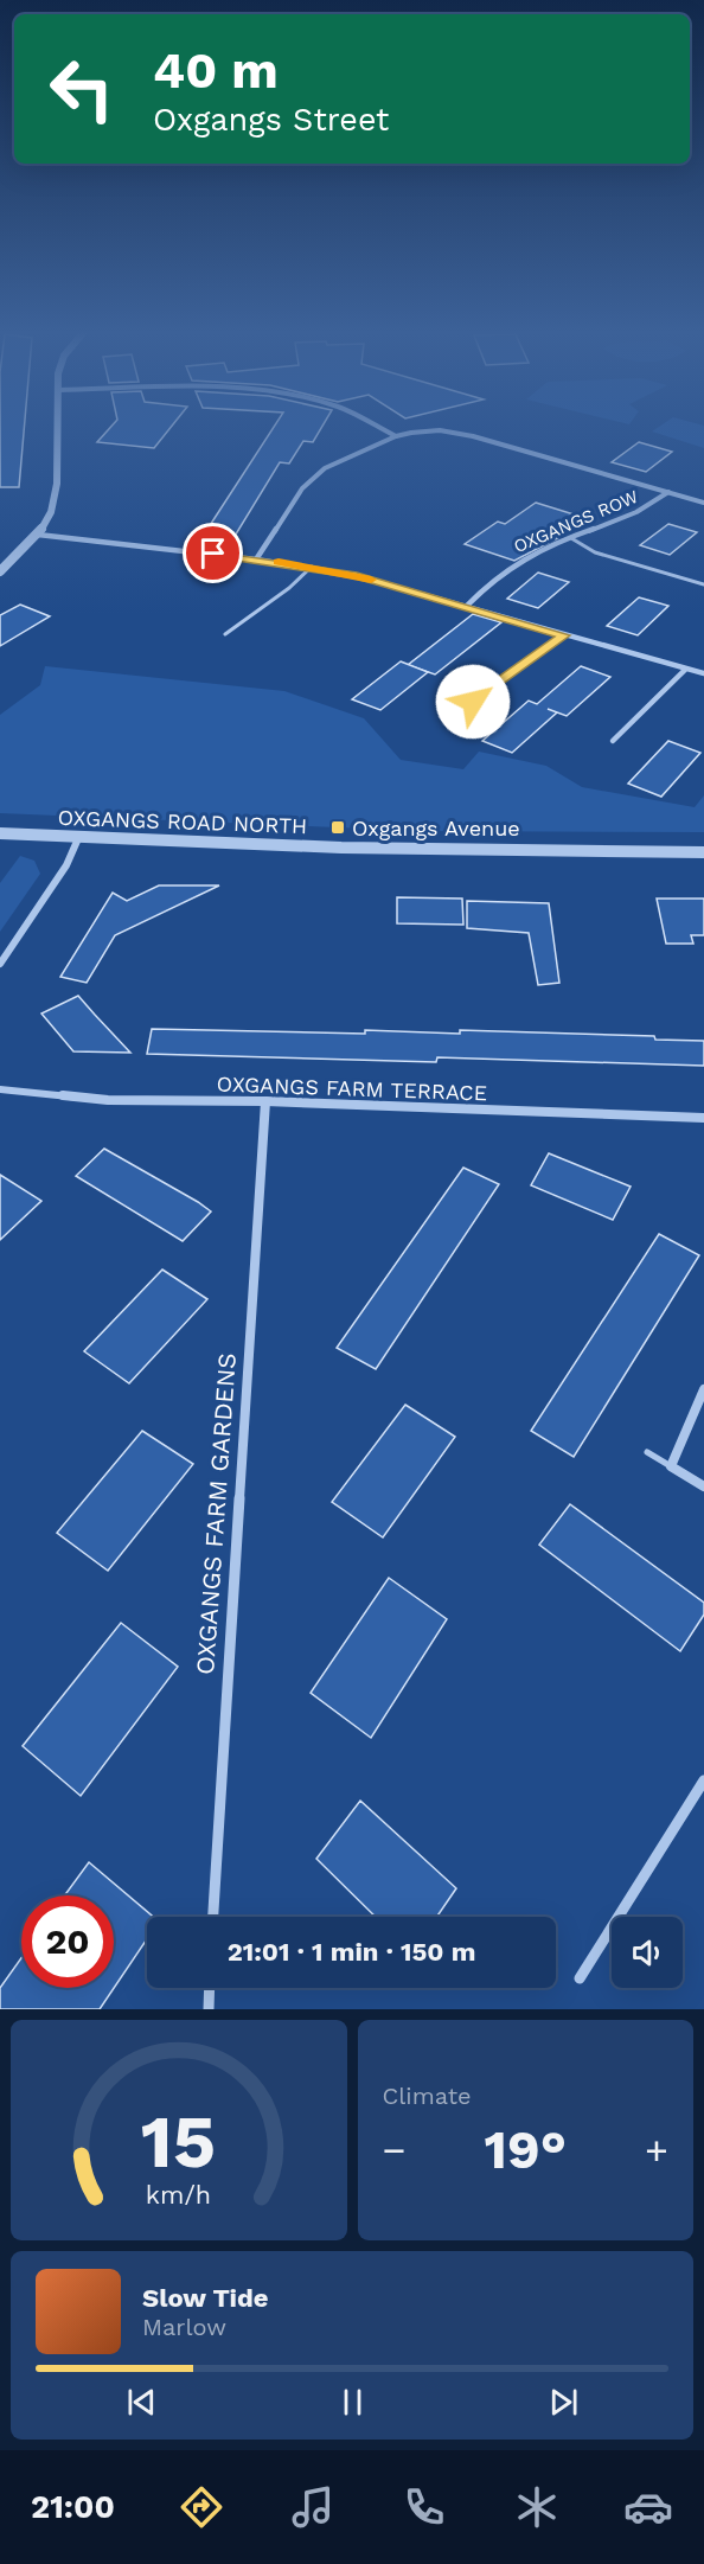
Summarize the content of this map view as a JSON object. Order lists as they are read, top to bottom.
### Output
{
  "streets": {
    "street": [
      "OXGANGS ROW",
      "OXGANGS ROAD NORTH",
      "OXGANGS FARM TERRACE",
      "OXGANGS FARM GARDENS"
    ]
  },
  "crossings": [
    ["OXGANGS FARM TERRACE", "OXGANGS FARM GARDENS"]
  ],
  "places": {
    "transit": ["Oxgangs Avenue"]
  },
  "page": {
    "turn": ["40 m", "Oxgangs Street"],
    "limit": "20",
    "trip": "21:01 · 1 min · 150 m",
    "tile": "Climate",
    "heat": ["−", "19°", "+"],
    "song": ["Slow Tide", "Marlow"],
    "tabs": "21:00",
    "gauge": ["15", "km/h"]
  }
}
